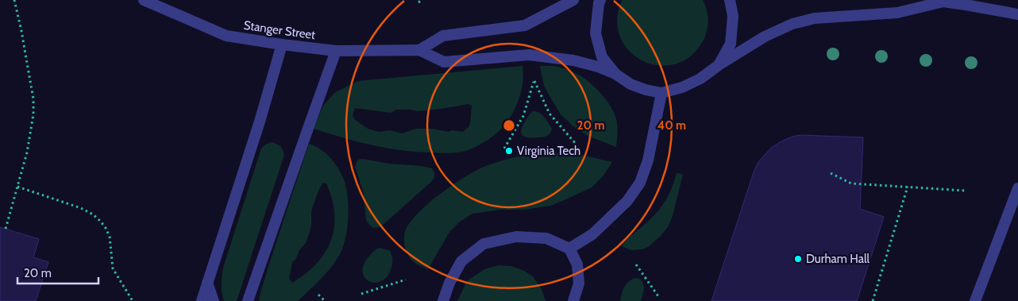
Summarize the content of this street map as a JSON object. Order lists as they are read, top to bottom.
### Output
{
  "streets": {
    "street": ["Stanger Street"]
  },
  "places": ["Virginia Tech", "Durham Hall"],
  "scale_bar": "20 m",
  "rings": ["20 m", "40 m"]
}
